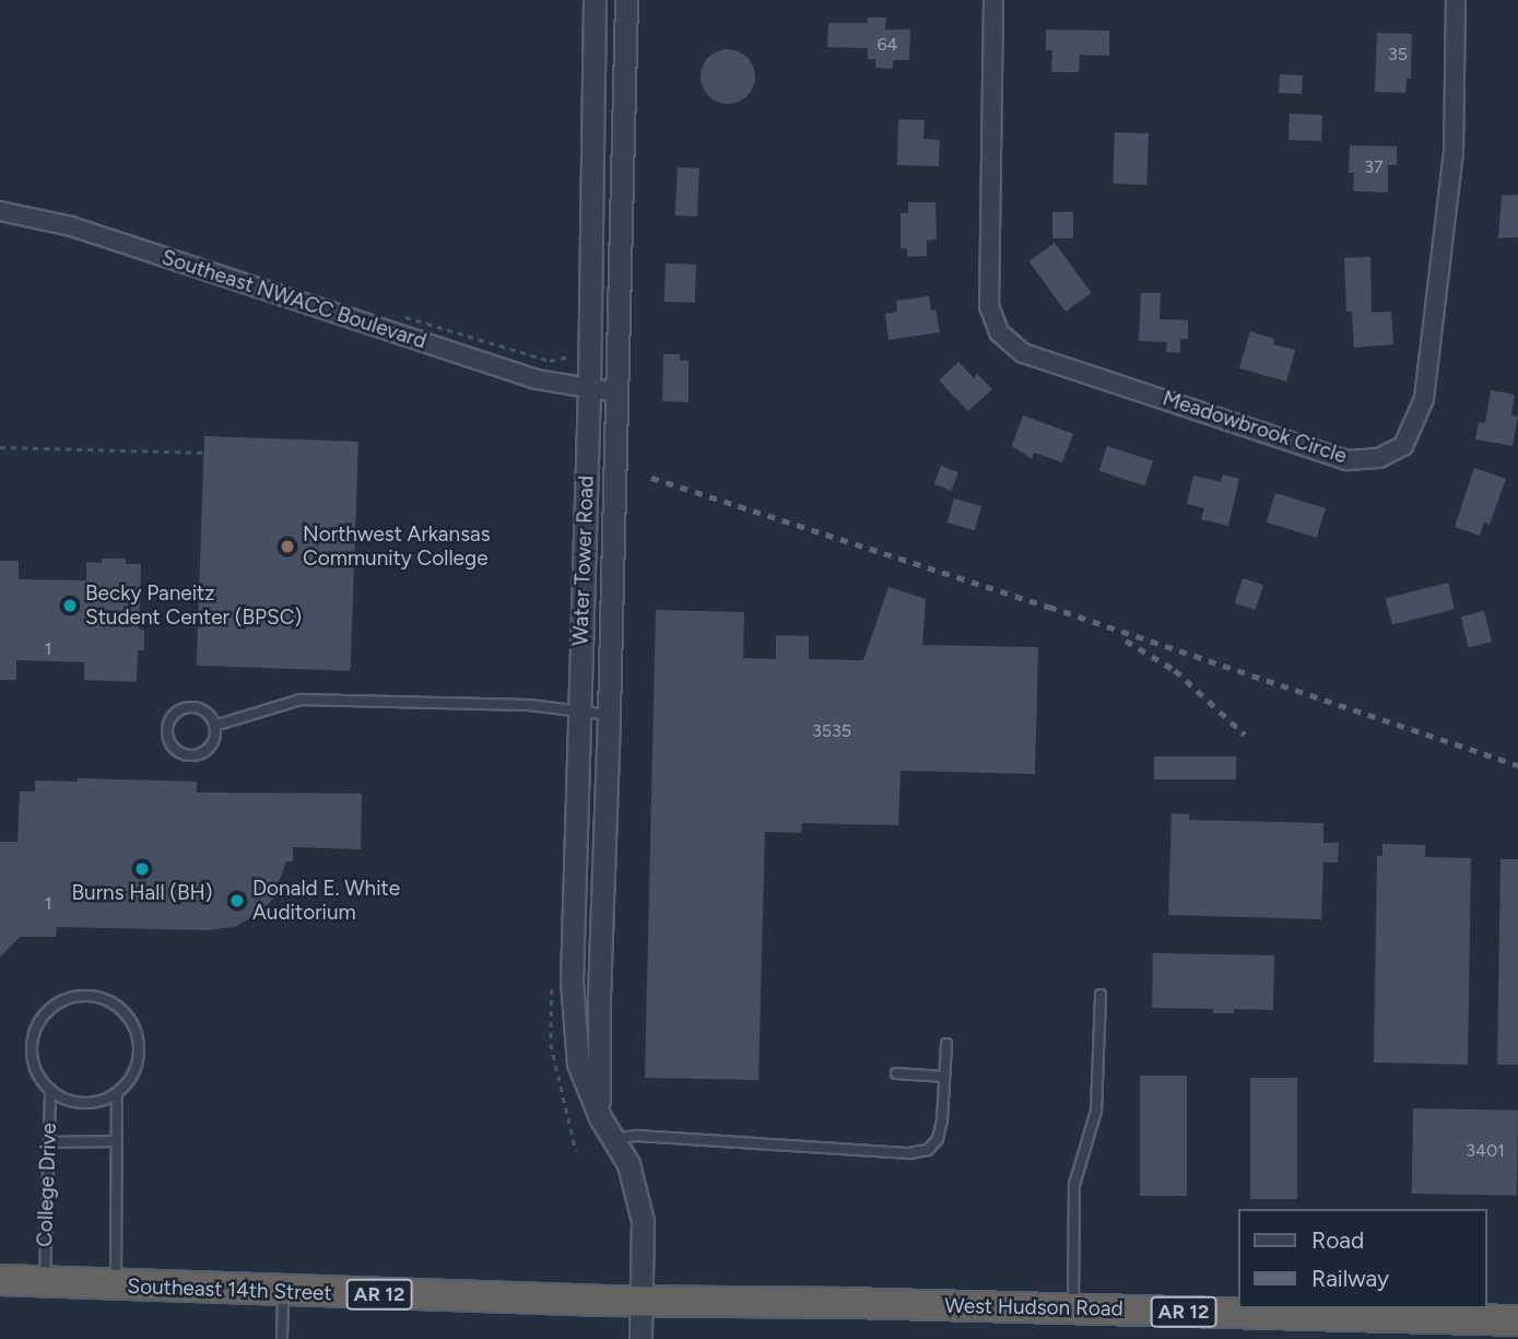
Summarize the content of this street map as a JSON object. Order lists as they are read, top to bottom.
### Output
{
  "streets": {
    "highway": ["Southeast 14th Street", "AR 12", "West Hudson Road"],
    "street": ["Southeast NWACC Boulevard", "Meadowbrook Circle", "Water Tower Road"],
    "lane": ["College Drive"]
  },
  "crossings": [
    ["Southeast NWACC Boulevard", "Water Tower Road"],
    ["Water Tower Road", "Southeast 14th Street"],
    ["Water Tower Road", "West Hudson Road"],
    ["College Drive", "Southeast 14th Street"],
    ["Southeast 14th Street", "West Hudson Road"]
  ],
  "places": [
    "Northwest Arkansas Community College",
    "Becky Paneitz Student Center (BPSC)",
    "Burns Hall (BH)",
    "Donald E. White Auditorium"
  ],
  "house_numbers": [
    "64",
    "35",
    "37",
    "1",
    "3535",
    "1",
    "3401"
  ],
  "legend": ["Road", "Railway"]
}
